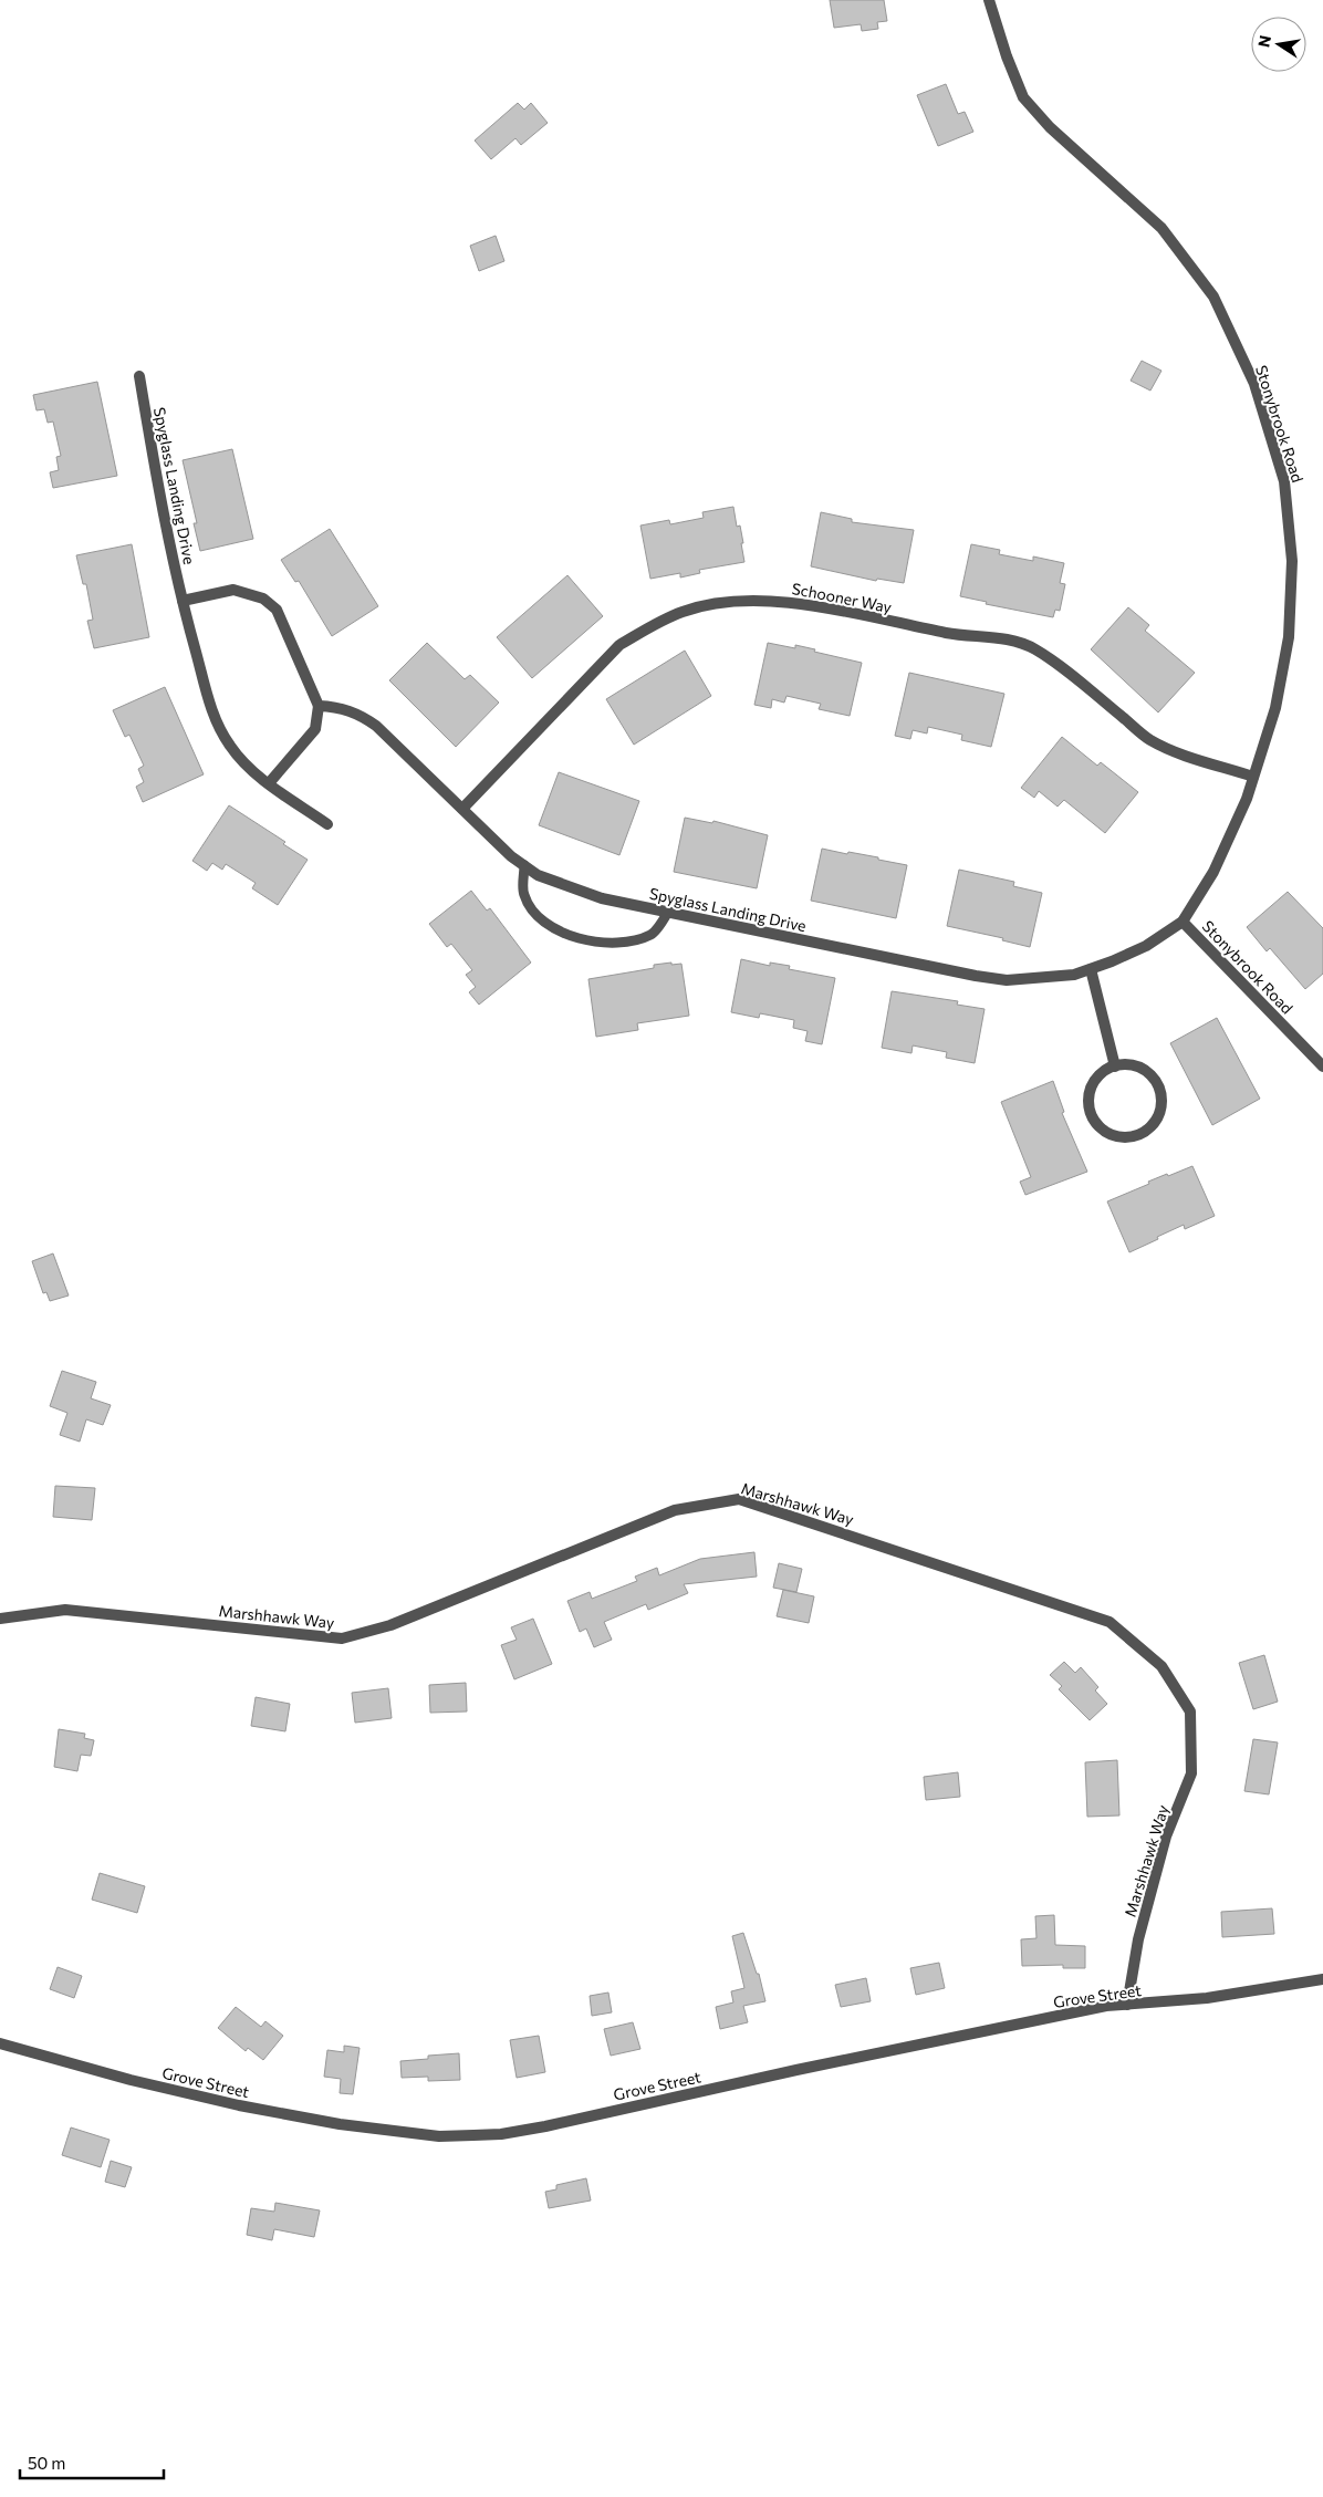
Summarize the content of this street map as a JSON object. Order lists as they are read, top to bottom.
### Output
{
  "streets": {
    "street": [
      "Stonybrook Road",
      "Spyglass Landing Drive",
      "Schooner Way",
      "Marshhawk Way",
      "Grove Street"
    ]
  },
  "crossings": [
    ["Stonybrook Road", "Spyglass Landing Drive"],
    ["Stonybrook Road", "Schooner Way"],
    ["Spyglass Landing Drive", "Schooner Way"],
    ["Marshhawk Way", "Grove Street"]
  ],
  "scale_bar": "50 m",
  "north": "left"
}
